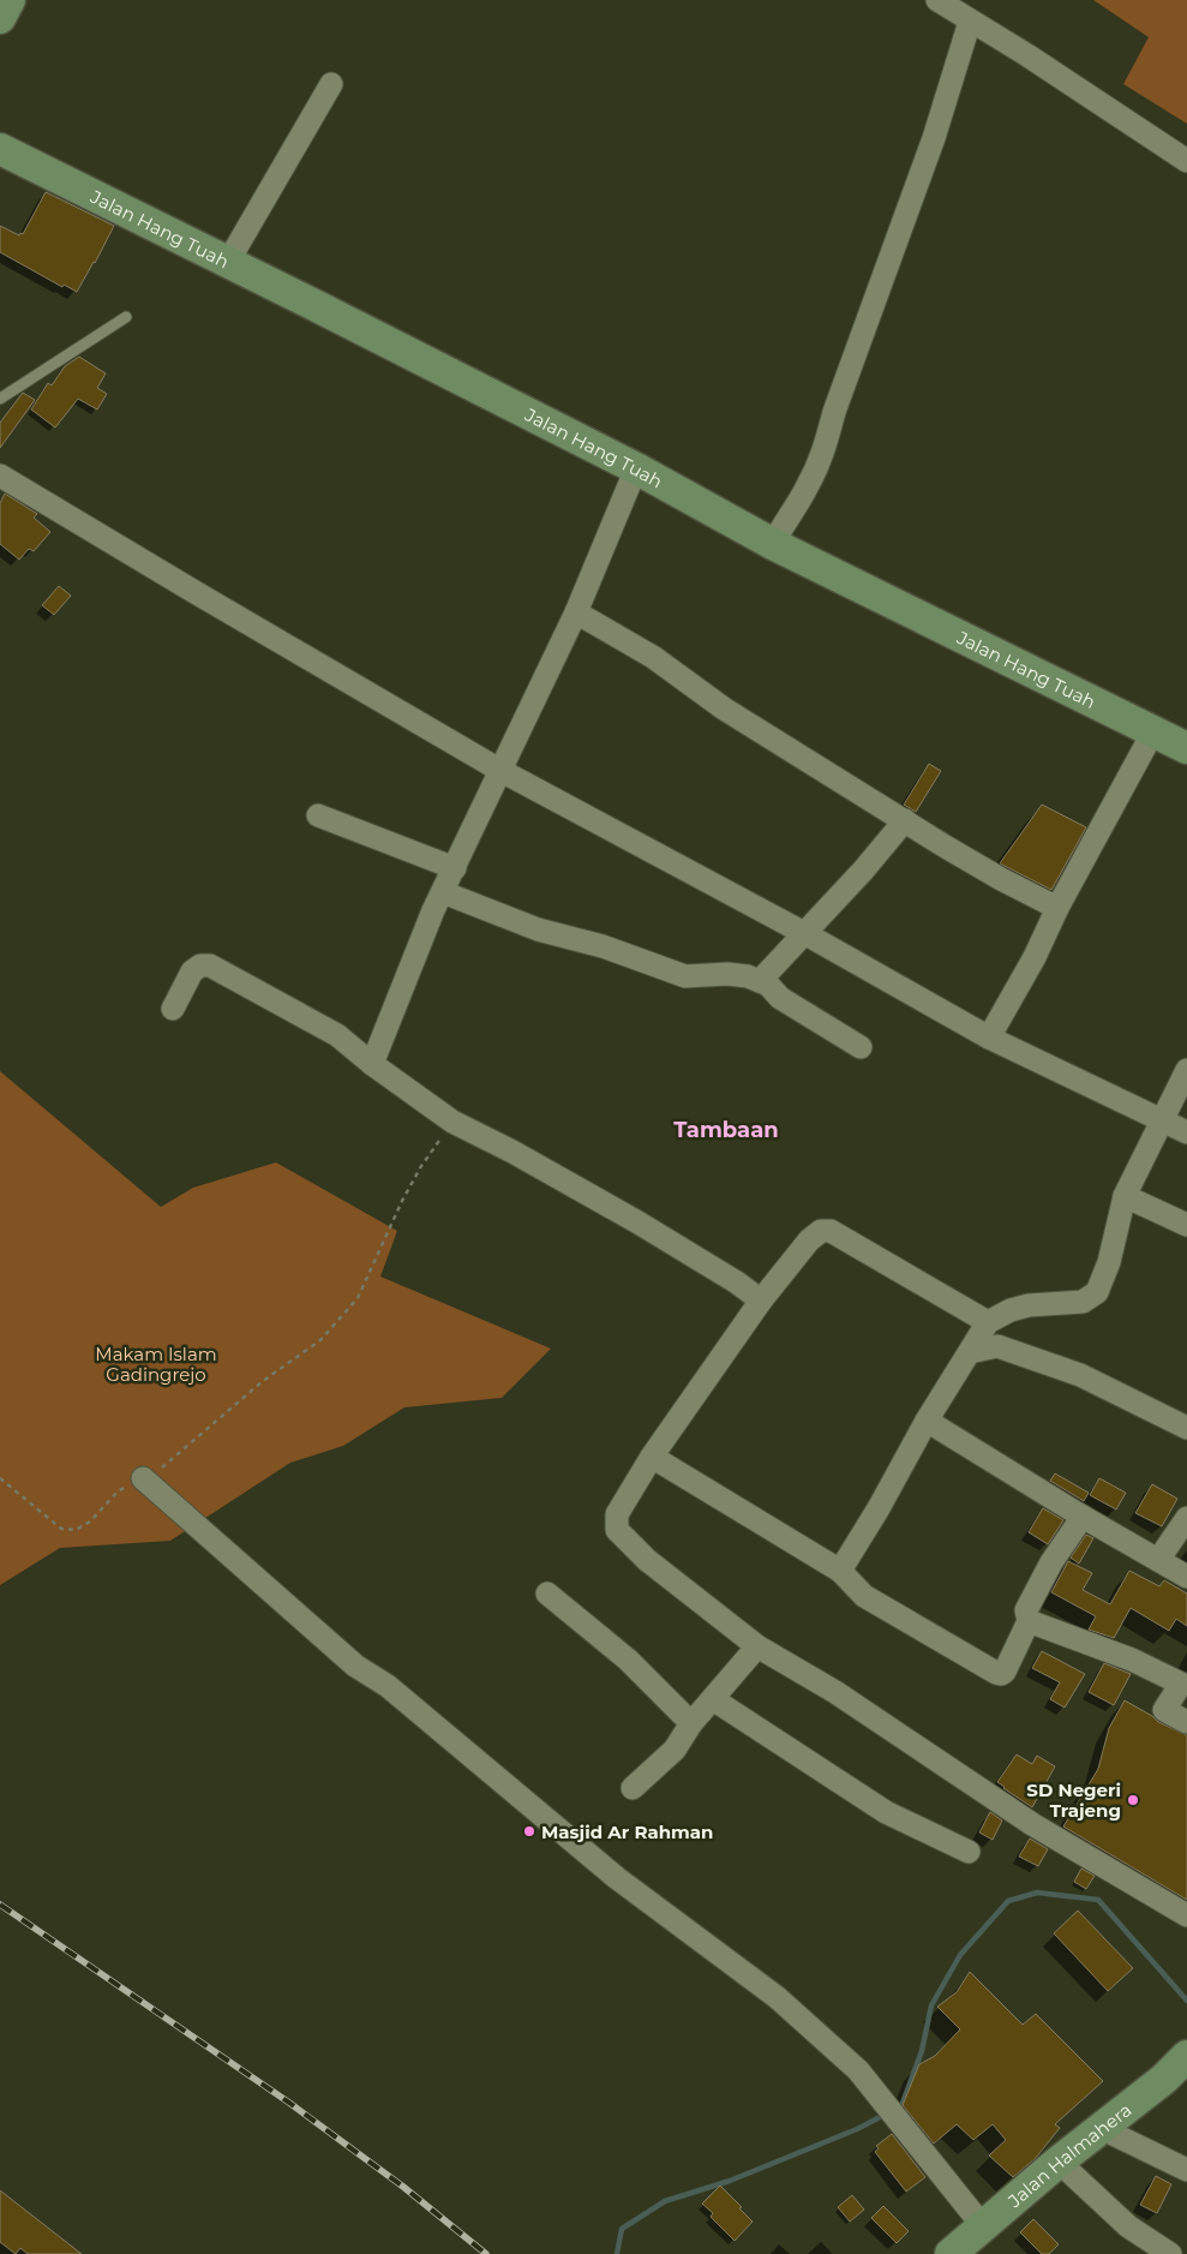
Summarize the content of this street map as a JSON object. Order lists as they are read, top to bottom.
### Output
{
  "streets": {
    "street": ["Jalan Hang Tuah", "Jalan Halmahera"]
  },
  "districts": ["Tambaan"],
  "parks": ["Makam Islam Gadingrejo"],
  "places": ["SD Negeri Trajeng", "Masjid Ar Rahman"]
}
